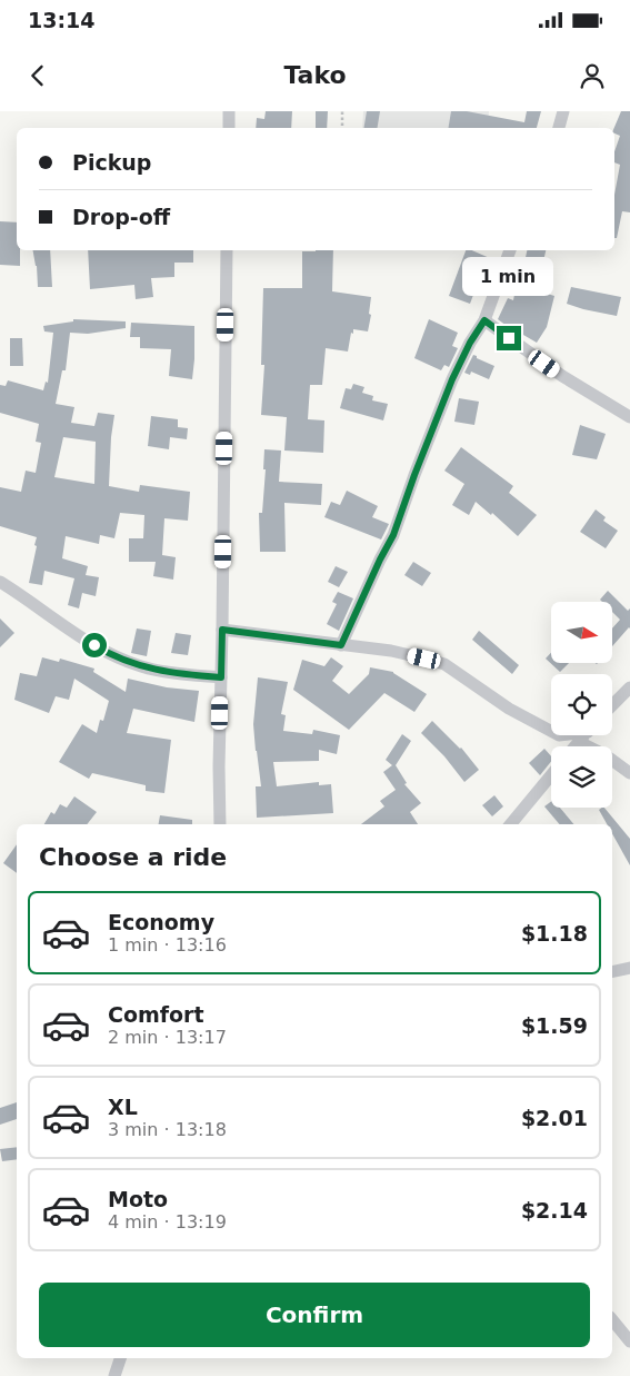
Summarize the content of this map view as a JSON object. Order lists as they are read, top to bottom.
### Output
{
  "north": "right",
  "page": {
    "status": "13:14",
    "header": "Tako",
    "banner": ["Pickup", "Drop-off"],
    "bubble": "1 min",
    "heading": "Choose a ride",
    "list": [
      {
        "name": "Economy",
        "note": "1 min · 13:16",
        "value": "$1.18"
      },
      {
        "name": "Comfort",
        "note": "2 min · 13:17",
        "value": "$1.59"
      },
      {
        "name": "XL",
        "note": "3 min · 13:18",
        "value": "$2.01"
      },
      {
        "name": "Moto",
        "note": "4 min · 13:19",
        "value": "$2.14"
      }
    ],
    "buttons": "Confirm"
  }
}
